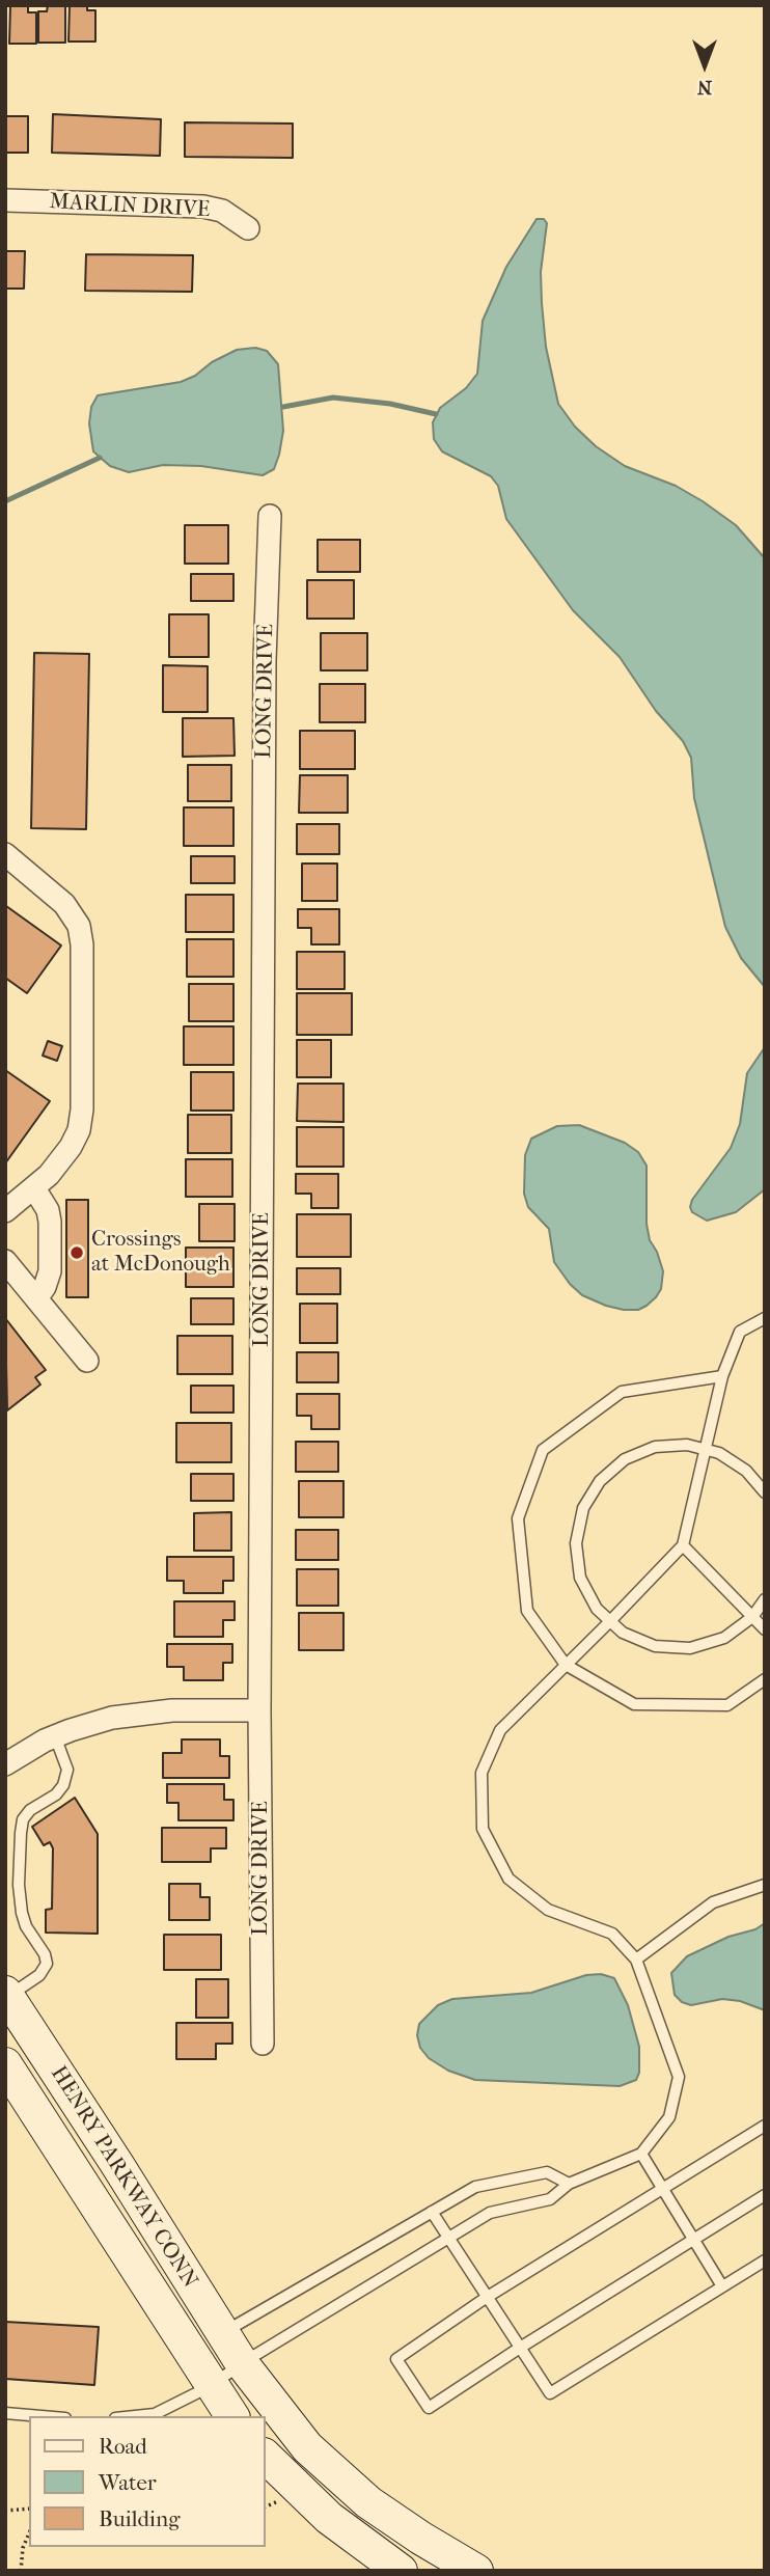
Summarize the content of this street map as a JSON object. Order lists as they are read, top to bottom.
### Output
{
  "streets": {
    "street": ["MARLIN DRIVE", "LONG DRIVE", "HENRY PARKWAY CONN"]
  },
  "places": ["Crossings at McDonough"],
  "legend": ["Road", "Water", "Building"],
  "north": "bottom"
}
